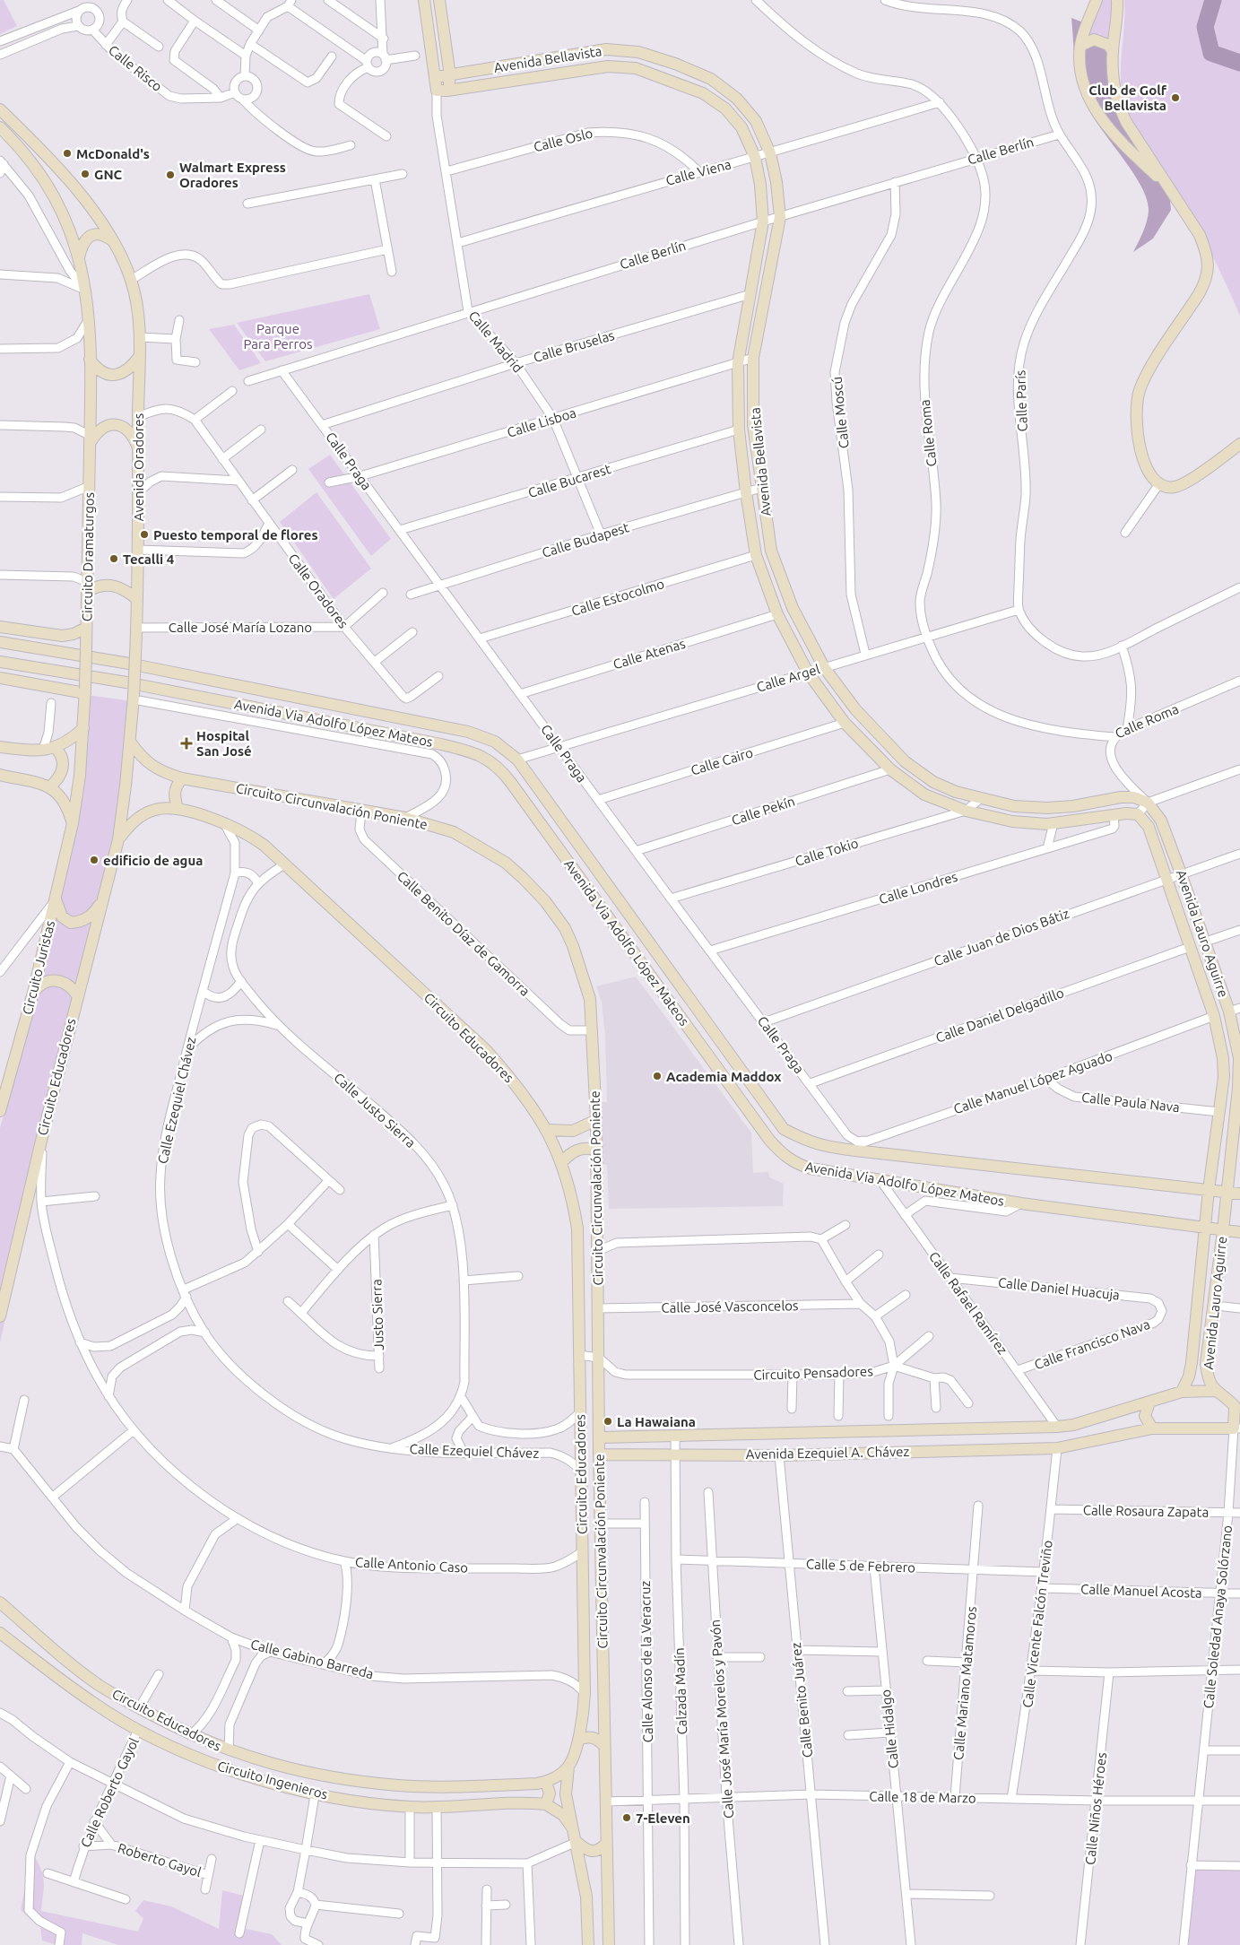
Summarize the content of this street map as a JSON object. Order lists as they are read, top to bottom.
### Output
{
  "streets": {
    "main road": [
      "Avenida Bellavista",
      "Avenida Oradores",
      "Circuito Dramaturgos",
      "Avenida Via Adolfo López Mateos",
      "Circuito Circunvalación Poniente",
      "Avenida Lauro Aguirre",
      "Circuito Juristas",
      "Circuito Educadores",
      "Avenida Ezequiel A. Chávez",
      "Calle Soledad Anaya Solórzano",
      "Circuito Ingenieros"
    ],
    "street": [
      "Calle Risco",
      "Calle Oslo",
      "Calle Berlín",
      "Calle Viena",
      "Calle Madrid",
      "Calle Bruselas",
      "Calle París",
      "Calle Moscú",
      "Calle Lisboa",
      "Calle Roma",
      "Calle Praga",
      "Calle Bucarest",
      "Calle Budapest",
      "Calle Oradores",
      "Calle Estocolmo",
      "Calle José María Lozano",
      "Calle Atenas",
      "Calle Argel",
      "Calle Cairo",
      "Calle Pekín",
      "Calle Tokio",
      "Calle Londres",
      "Calle Benito Díaz de Gamorra",
      "Calle Juan de Dios Bátiz",
      "Calle Daniel Delgadillo",
      "Calle Manuel López Aguado",
      "Calle Ezequiel Chávez",
      "Calle Paula Nava",
      "Calle Justo Sierra",
      "Calle Daniel Huacuja",
      "Calle Rafael Ramírez",
      "Calle José Vasconcelos",
      "Justo Sierra",
      "Calle Francisco Nava",
      "Circuito Pensadores",
      "Calle Rosaura Zapata",
      "Calle Antonio Caso",
      "Calle 5 de Febrero",
      "Calle Manuel Acosta",
      "Calle Vicente Falcón Treviño",
      "Calle Gabino Barreda",
      "Calle Alonso de la Veracruz",
      "Calle Mariano Matamoros",
      "Calzada Madín",
      "Calle Benito Juárez",
      "Calle José María Morelos y Pavón",
      "Calle Hidalgo",
      "Calle Roberto Gayol",
      "Calle 18 de Marzo",
      "Calle Niños Héroes",
      "Roberto Gayol"
    ]
  },
  "crossings": [
    ["Avenida Bellavista", "Calle Berlín"],
    ["Avenida Bellavista", "Calle Viena"],
    ["Avenida Bellavista", "Calle Madrid"],
    ["Avenida Bellavista", "Calle Bruselas"],
    ["Avenida Bellavista", "Calle Lisboa"],
    ["Avenida Bellavista", "Calle Bucarest"],
    ["Avenida Bellavista", "Calle Budapest"],
    ["Avenida Bellavista", "Calle Estocolmo"],
    ["Avenida Bellavista", "Calle Atenas"],
    ["Avenida Bellavista", "Calle Argel"],
    ["Avenida Bellavista", "Calle Cairo"],
    ["Avenida Bellavista", "Calle Pekín"],
    ["Avenida Bellavista", "Calle Tokio"],
    ["Avenida Bellavista", "Calle Londres"],
    ["Avenida Bellavista", "Avenida Lauro Aguirre"],
    ["Calle Oslo", "Calle Viena"],
    ["Calle Oslo", "Calle Madrid"],
    ["Calle Berlín", "Calle Madrid"],
    ["Calle Berlín", "Calle París"],
    ["Calle Berlín", "Calle Moscú"],
    ["Calle Berlín", "Calle Roma"],
    ["Calle Berlín", "Calle Praga"],
    ["Calle Viena", "Calle Madrid"],
    ["Calle Viena", "Calle Roma"],
    ["Calle Madrid", "Calle Bruselas"],
    ["Calle Madrid", "Calle Lisboa"],
    ["Calle Madrid", "Calle Bucarest"],
    ["Calle Madrid", "Calle Budapest"],
    ["Calle Bruselas", "Calle Praga"],
    ["Calle París", "Calle Argel"],
    ["Calle Moscú", "Calle Argel"],
    ["Calle Lisboa", "Calle Praga"],
    ["Calle Roma", "Calle Argel"],
    ["Calle Roma", "Avenida Lauro Aguirre"],
    ["Calle Praga", "Calle Bucarest"],
    ["Calle Praga", "Calle Budapest"],
    ["Calle Praga", "Calle Estocolmo"],
    ["Calle Praga", "Calle Atenas"],
    ["Calle Praga", "Calle Argel"],
    ["Calle Praga", "Calle Cairo"],
    ["Calle Praga", "Calle Pekín"],
    ["Calle Praga", "Calle Tokio"],
    ["Calle Praga", "Calle Londres"],
    ["Calle Praga", "Calle Juan de Dios Bátiz"],
    ["Calle Praga", "Calle Daniel Delgadillo"],
    ["Avenida Oradores", "Calle Oradores"],
    ["Avenida Oradores", "Calle José María Lozano"],
    ["Avenida Oradores", "Circuito Educadores"],
    ["Circuito Dramaturgos", "Circuito Juristas"],
    ["Calle Oradores", "Calle José María Lozano"],
    ["Calle Argel", "Avenida Via Adolfo López Mateos"],
    ["Avenida Via Adolfo López Mateos", "Avenida Lauro Aguirre"],
    ["Avenida Via Adolfo López Mateos", "Calle Manuel López Aguado"],
    ["Avenida Via Adolfo López Mateos", "Calle Rafael Ramírez"],
    ["Circuito Circunvalación Poniente", "Calle Benito Díaz de Gamorra"],
    ["Circuito Circunvalación Poniente", "Circuito Educadores"],
    ["Circuito Circunvalación Poniente", "Calle José Vasconcelos"],
    ["Circuito Circunvalación Poniente", "Circuito Pensadores"],
    ["Circuito Circunvalación Poniente", "Avenida Ezequiel A. Chávez"],
    ["Circuito Circunvalación Poniente", "Calle 18 de Marzo"],
    ["Avenida Lauro Aguirre", "Calle Juan de Dios Bátiz"],
    ["Avenida Lauro Aguirre", "Calle Daniel Delgadillo"],
    ["Avenida Lauro Aguirre", "Calle Manuel López Aguado"],
    ["Avenida Lauro Aguirre", "Calle Paula Nava"],
    ["Avenida Lauro Aguirre", "Avenida Ezequiel A. Chávez"],
    ["Circuito Educadores", "Calle Ezequiel Chávez"],
    ["Circuito Educadores", "Calle Justo Sierra"],
    ["Circuito Educadores", "Calle Antonio Caso"],
    ["Circuito Educadores", "Calle Gabino Barreda"],
    ["Calle Manuel López Aguado", "Calle Paula Nava"],
    ["Calle Ezequiel Chávez", "Calle Justo Sierra"],
    ["Calle Daniel Huacuja", "Calle Rafael Ramírez"],
    ["Calle Daniel Huacuja", "Calle Francisco Nava"],
    ["Calle Rafael Ramírez", "Calle Francisco Nava"],
    ["Calle Rafael Ramírez", "Avenida Ezequiel A. Chávez"],
    ["Avenida Ezequiel A. Chávez", "Calle Soledad Anaya Solórzano"],
    ["Avenida Ezequiel A. Chávez", "Calle Vicente Falcón Treviño"],
    ["Avenida Ezequiel A. Chávez", "Calzada Madín"],
    ["Avenida Ezequiel A. Chávez", "Calle Benito Juárez"],
    ["Calle Rosaura Zapata", "Calle Soledad Anaya Solórzano"],
    ["Calle Rosaura Zapata", "Calle Vicente Falcón Treviño"],
    ["Calle 5 de Febrero", "Calle Vicente Falcón Treviño"],
    ["Calle 5 de Febrero", "Calle Mariano Matamoros"],
    ["Calle 5 de Febrero", "Calzada Madín"],
    ["Calle 5 de Febrero", "Calle Benito Juárez"],
    ["Calle 5 de Febrero", "Calle José María Morelos y Pavón"],
    ["Calle 5 de Febrero", "Calle Hidalgo"],
    ["Calle Manuel Acosta", "Calle Soledad Anaya Solórzano"],
    ["Calle Manuel Acosta", "Calle Vicente Falcón Treviño"],
    ["Calle Soledad Anaya Solórzano", "Calle 18 de Marzo"],
    ["Calle Vicente Falcón Treviño", "Calle 18 de Marzo"],
    ["Calle Alonso de la Veracruz", "Calle 18 de Marzo"],
    ["Calle Mariano Matamoros", "Calle 18 de Marzo"],
    ["Calzada Madín", "Calle 18 de Marzo"],
    ["Calle Benito Juárez", "Calle 18 de Marzo"],
    ["Calle José María Morelos y Pavón", "Calle 18 de Marzo"],
    ["Calle Hidalgo", "Calle 18 de Marzo"],
    ["Circuito Ingenieros", "Calle Roberto Gayol"],
    ["Calle Roberto Gayol", "Roberto Gayol"],
    ["Calle 18 de Marzo", "Calle Niños Héroes"]
  ],
  "parks": ["Parque Para Perros"],
  "places": {
    "other": [
      "Club de Golf Bellavista",
      "McDonald's",
      "GNC",
      "Walmart Express Oradores",
      "Puesto temporal de flores",
      "Tecalli 4",
      "edificio de agua",
      "Academia Maddox",
      "La Hawaiana",
      "7-Eleven"
    ],
    "health": ["Hospital San José"]
  }
}
